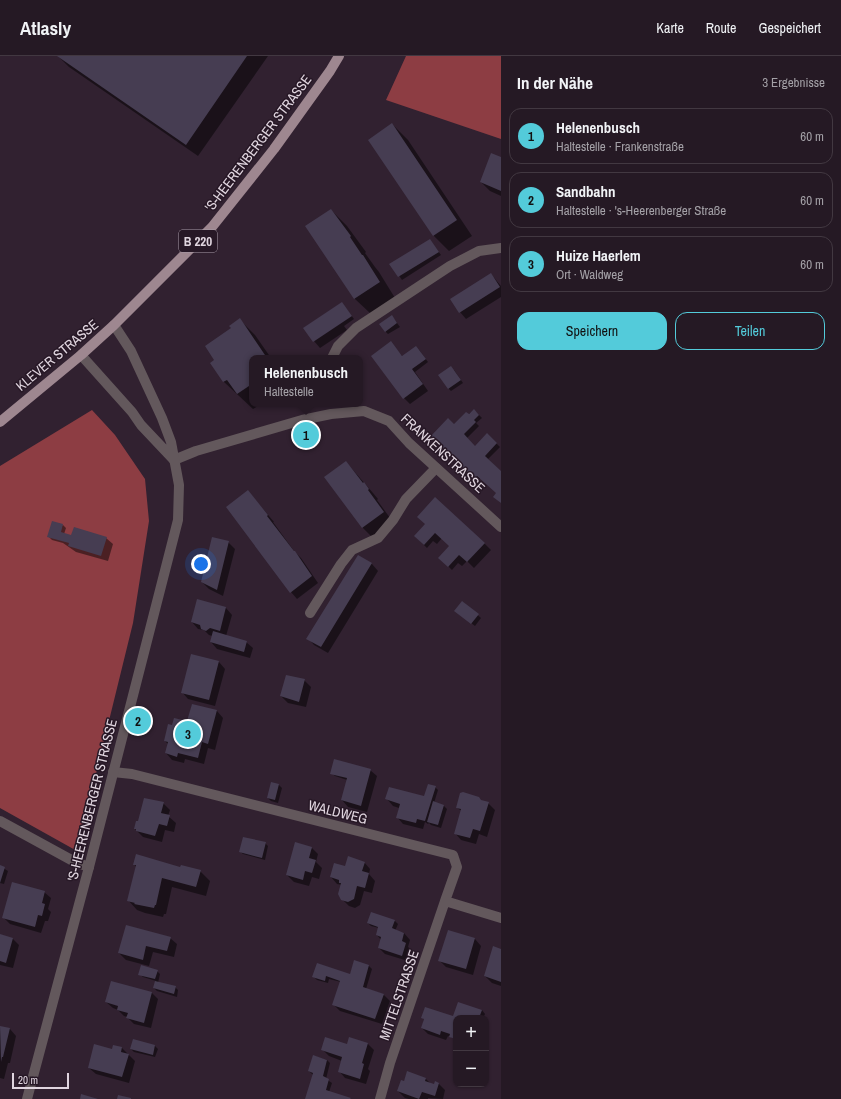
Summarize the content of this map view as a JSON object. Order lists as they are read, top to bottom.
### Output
{
  "streets": {
    "main road": ["'S-HEERENBERGER STRASSE", "B 220", "KLEVER STRASSE"],
    "street": ["FRANKENSTRASSE", "WALDWEG", "MITTELSTRASSE"]
  },
  "crossings": [
    ["'S-HEERENBERGER STRASSE", "KLEVER STRASSE"],
    ["'S-HEERENBERGER STRASSE", "FRANKENSTRASSE"],
    ["'S-HEERENBERGER STRASSE", "WALDWEG"],
    ["WALDWEG", "MITTELSTRASSE"]
  ],
  "scale_bar": "20 m",
  "page": {
    "header": "Atlasly",
    "nav": ["Karte", "Route", "Gespeichert"],
    "heading": ["In der Nähe", "3 Ergebnisse"],
    "list": [
      {
        "mark": "1",
        "name": "Helenenbusch",
        "note": "Haltestelle · Frankenstraße",
        "value": "60 m"
      },
      {
        "mark": "2",
        "name": "Sandbahn",
        "note": "Haltestelle · 's-Heerenberger Straße",
        "value": "60 m"
      },
      {
        "mark": "3",
        "name": "Huize Haerlem",
        "note": "Ort · Waldweg",
        "value": "60 m"
      }
    ],
    "buttons": ["Speichern", "Teilen"],
    "popup": ["Helenenbusch", "Haltestelle"],
    "pins": ["1", "2", "3"],
    "map_buttons": ["+", "−"],
    "scale": "20 m"
  }
}
